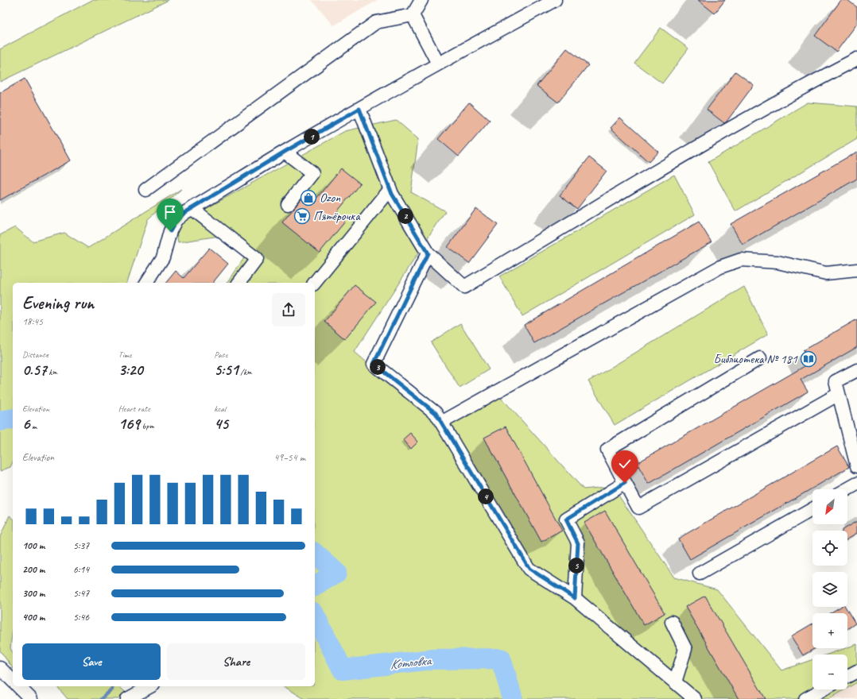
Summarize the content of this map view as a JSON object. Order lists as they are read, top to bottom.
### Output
{
  "water": ["Котловка"],
  "places": {
    "shop": ["Ozon"],
    "supermarket": ["Пятёрочка"],
    "library": ["Библиотека № 181"]
  },
  "north": "bottom left",
  "page": {
    "pins": [
      "1",
      "2",
      "3",
      "4",
      "5"
    ],
    "heading": ["Evening run", "18:45"],
    "stats": [
      ["Distance", "0.57 km"],
      ["Time", "3:20"],
      ["Pace", "5:51 /km"],
      ["Elevation", "6 m"],
      ["Heart rate", "169 bpm"],
      ["kcal", "45"]
    ],
    "chart": ["Elevation", "49–54 m"],
    "map_buttons": ["+", "−"],
    "list": [
      {
        "name": "100 m",
        "note": "5:37"
      },
      {
        "name": "200 m",
        "note": "6:14"
      },
      {
        "name": "300 m",
        "note": "5:47"
      },
      {
        "name": "400 m",
        "note": "5:46"
      }
    ],
    "buttons": ["Save", "Share"]
  }
}
